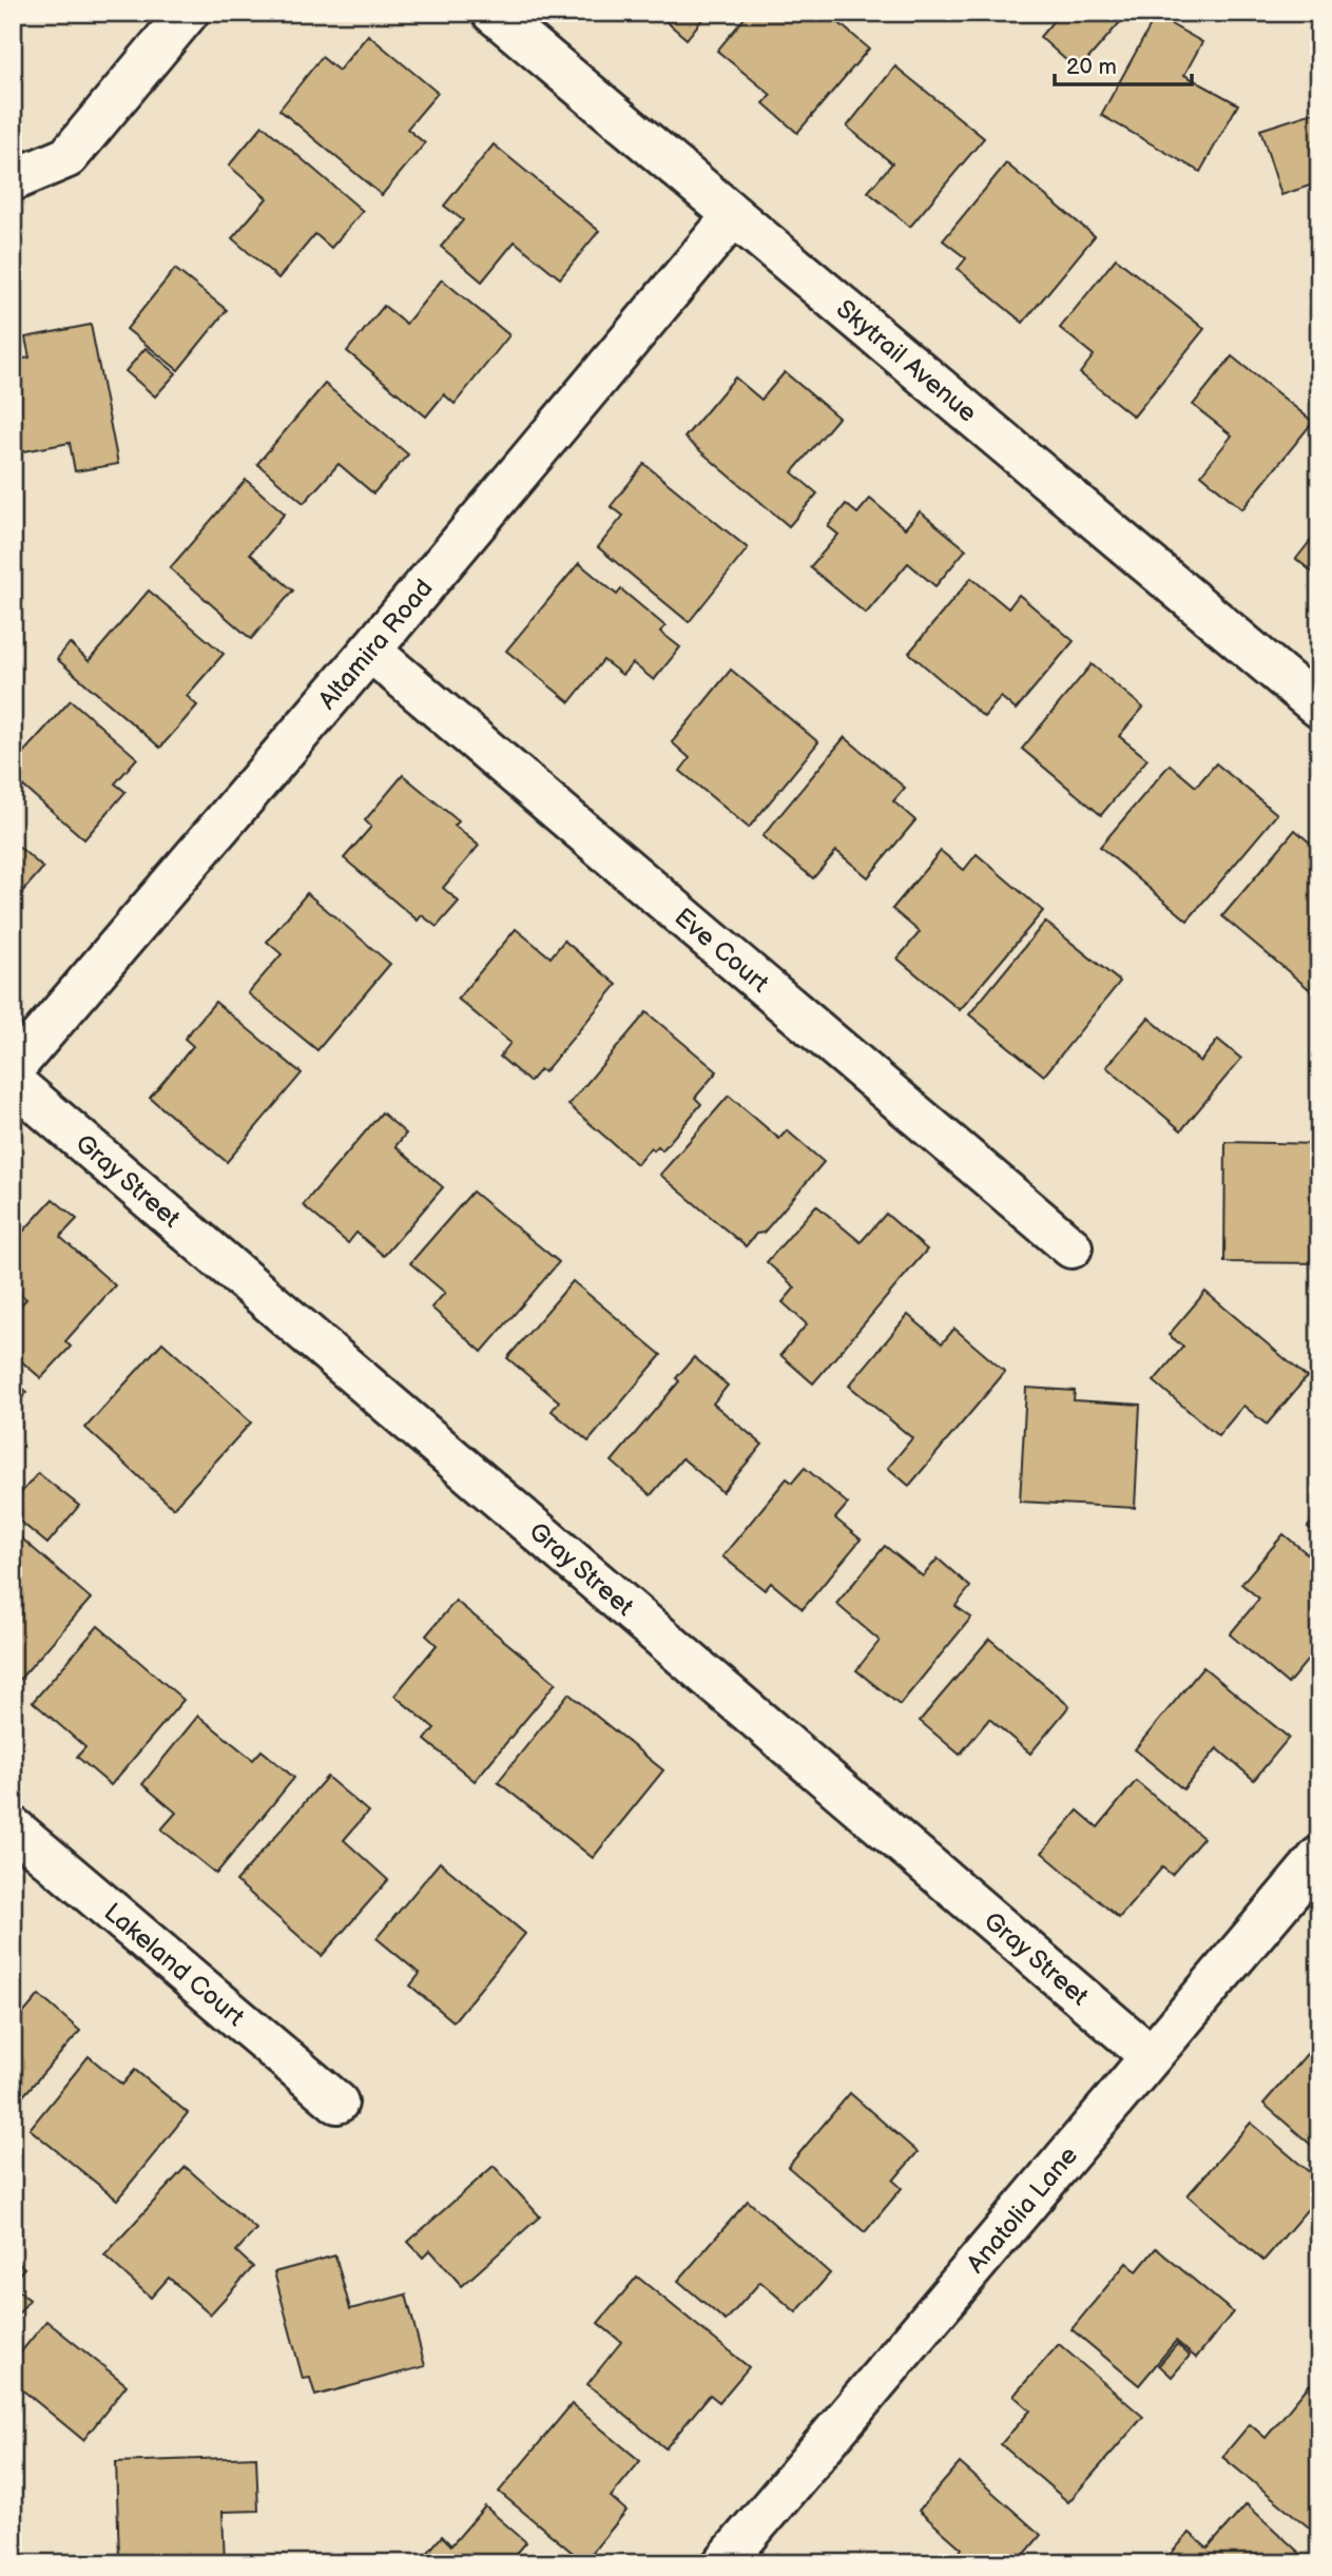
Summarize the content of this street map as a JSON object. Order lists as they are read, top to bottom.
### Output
{
  "streets": {
    "street": [
      "Skytrail Avenue",
      "Altamira Road",
      "Eve Court",
      "Gray Street",
      "Lakeland Court",
      "Anatolia Lane"
    ]
  },
  "crossings": [
    ["Skytrail Avenue", "Altamira Road"],
    ["Altamira Road", "Eve Court"],
    ["Gray Street", "Anatolia Lane"]
  ],
  "scale_bar": "20 m"
}
